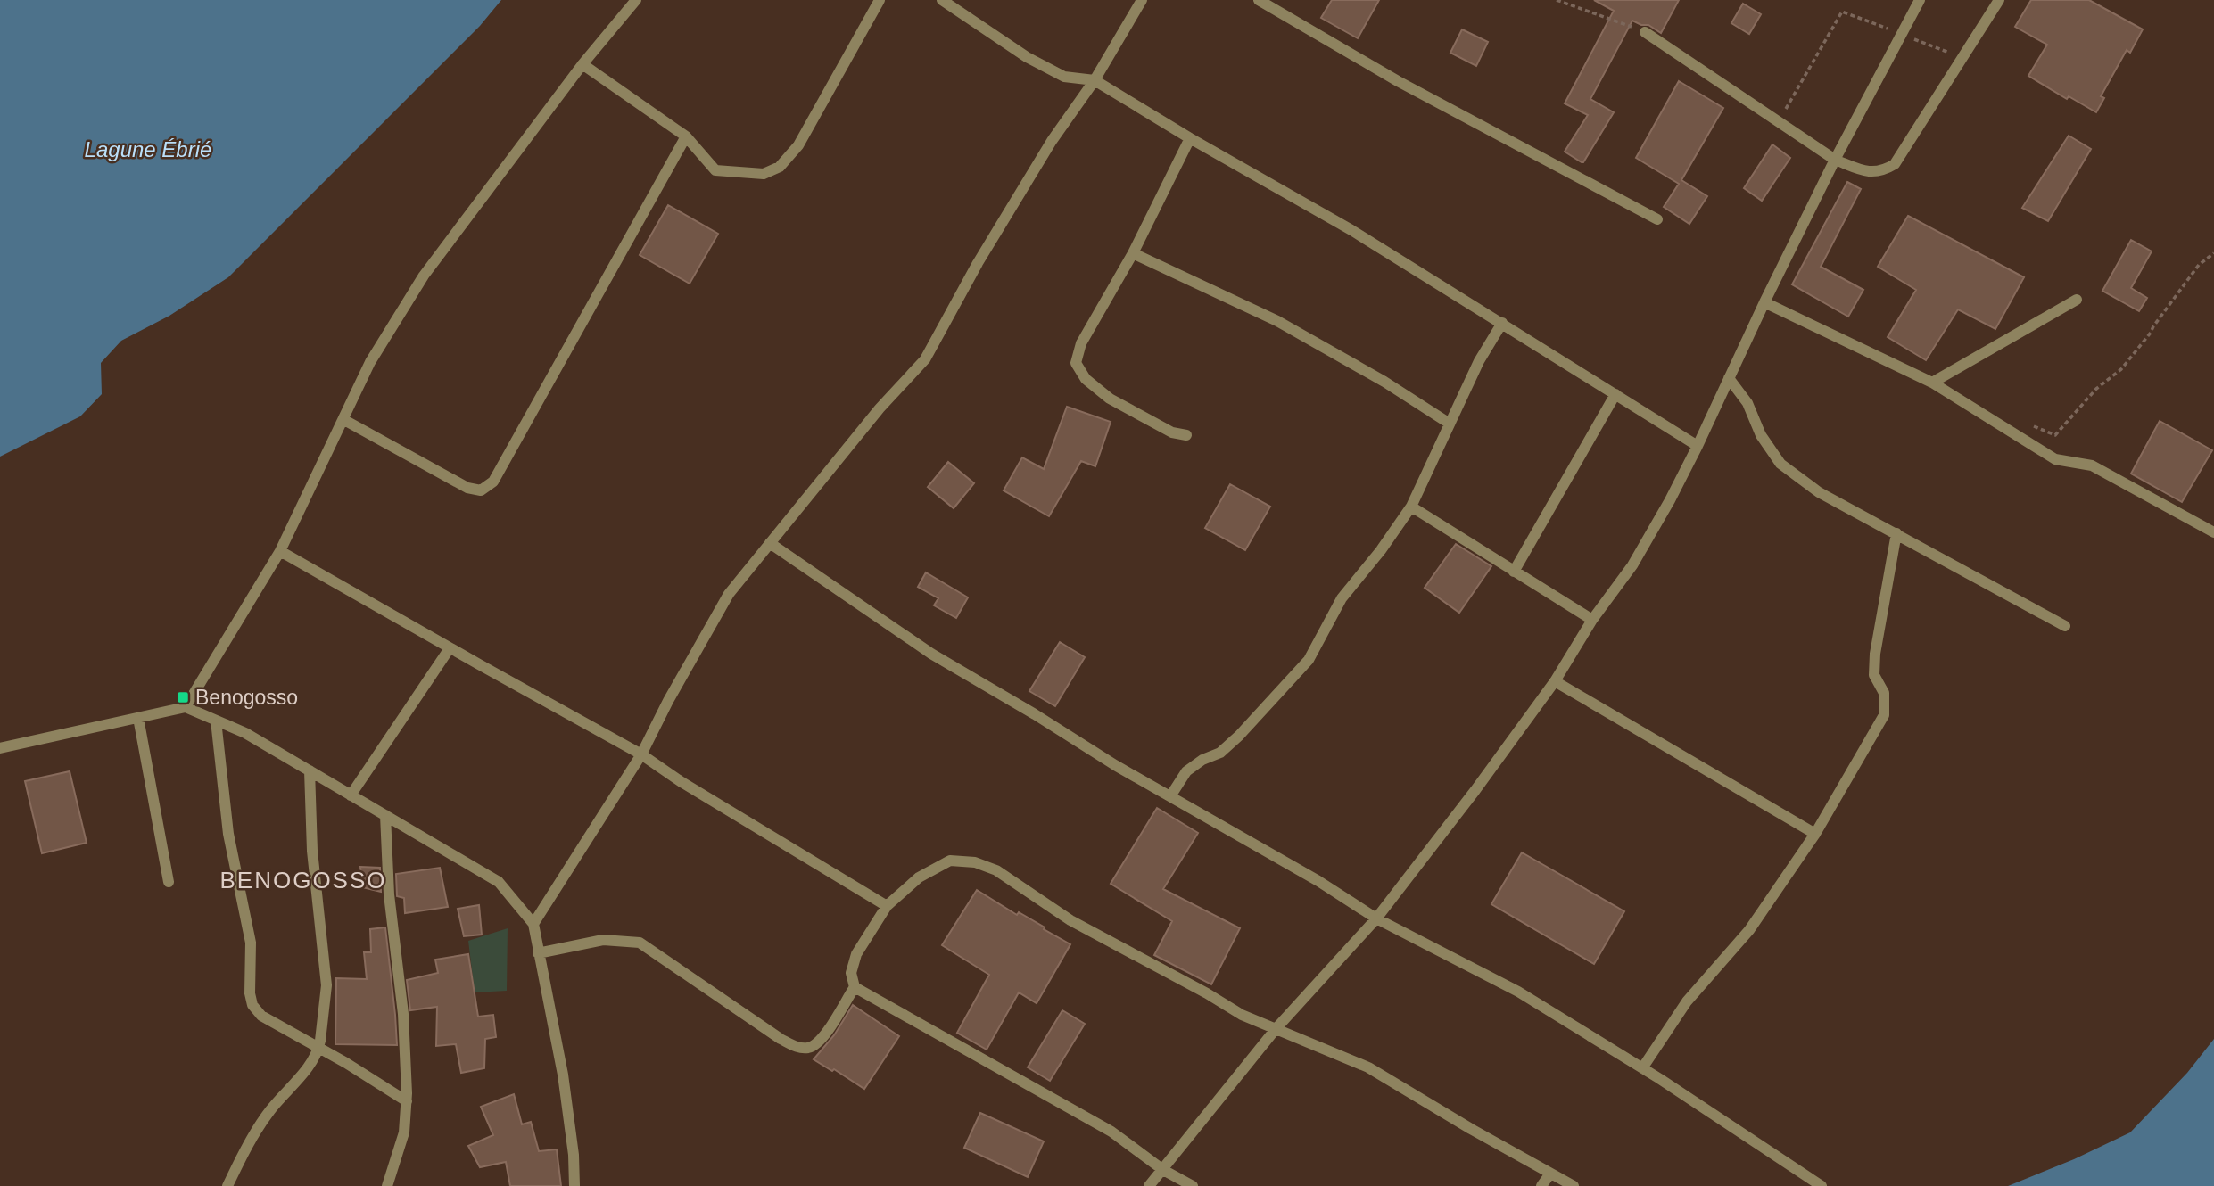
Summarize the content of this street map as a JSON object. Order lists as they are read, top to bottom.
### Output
{
  "districts": ["BENOGOSSO"],
  "water": ["Lagune Ébrié"],
  "places": {
    "transit": ["Benogosso"]
  }
}
